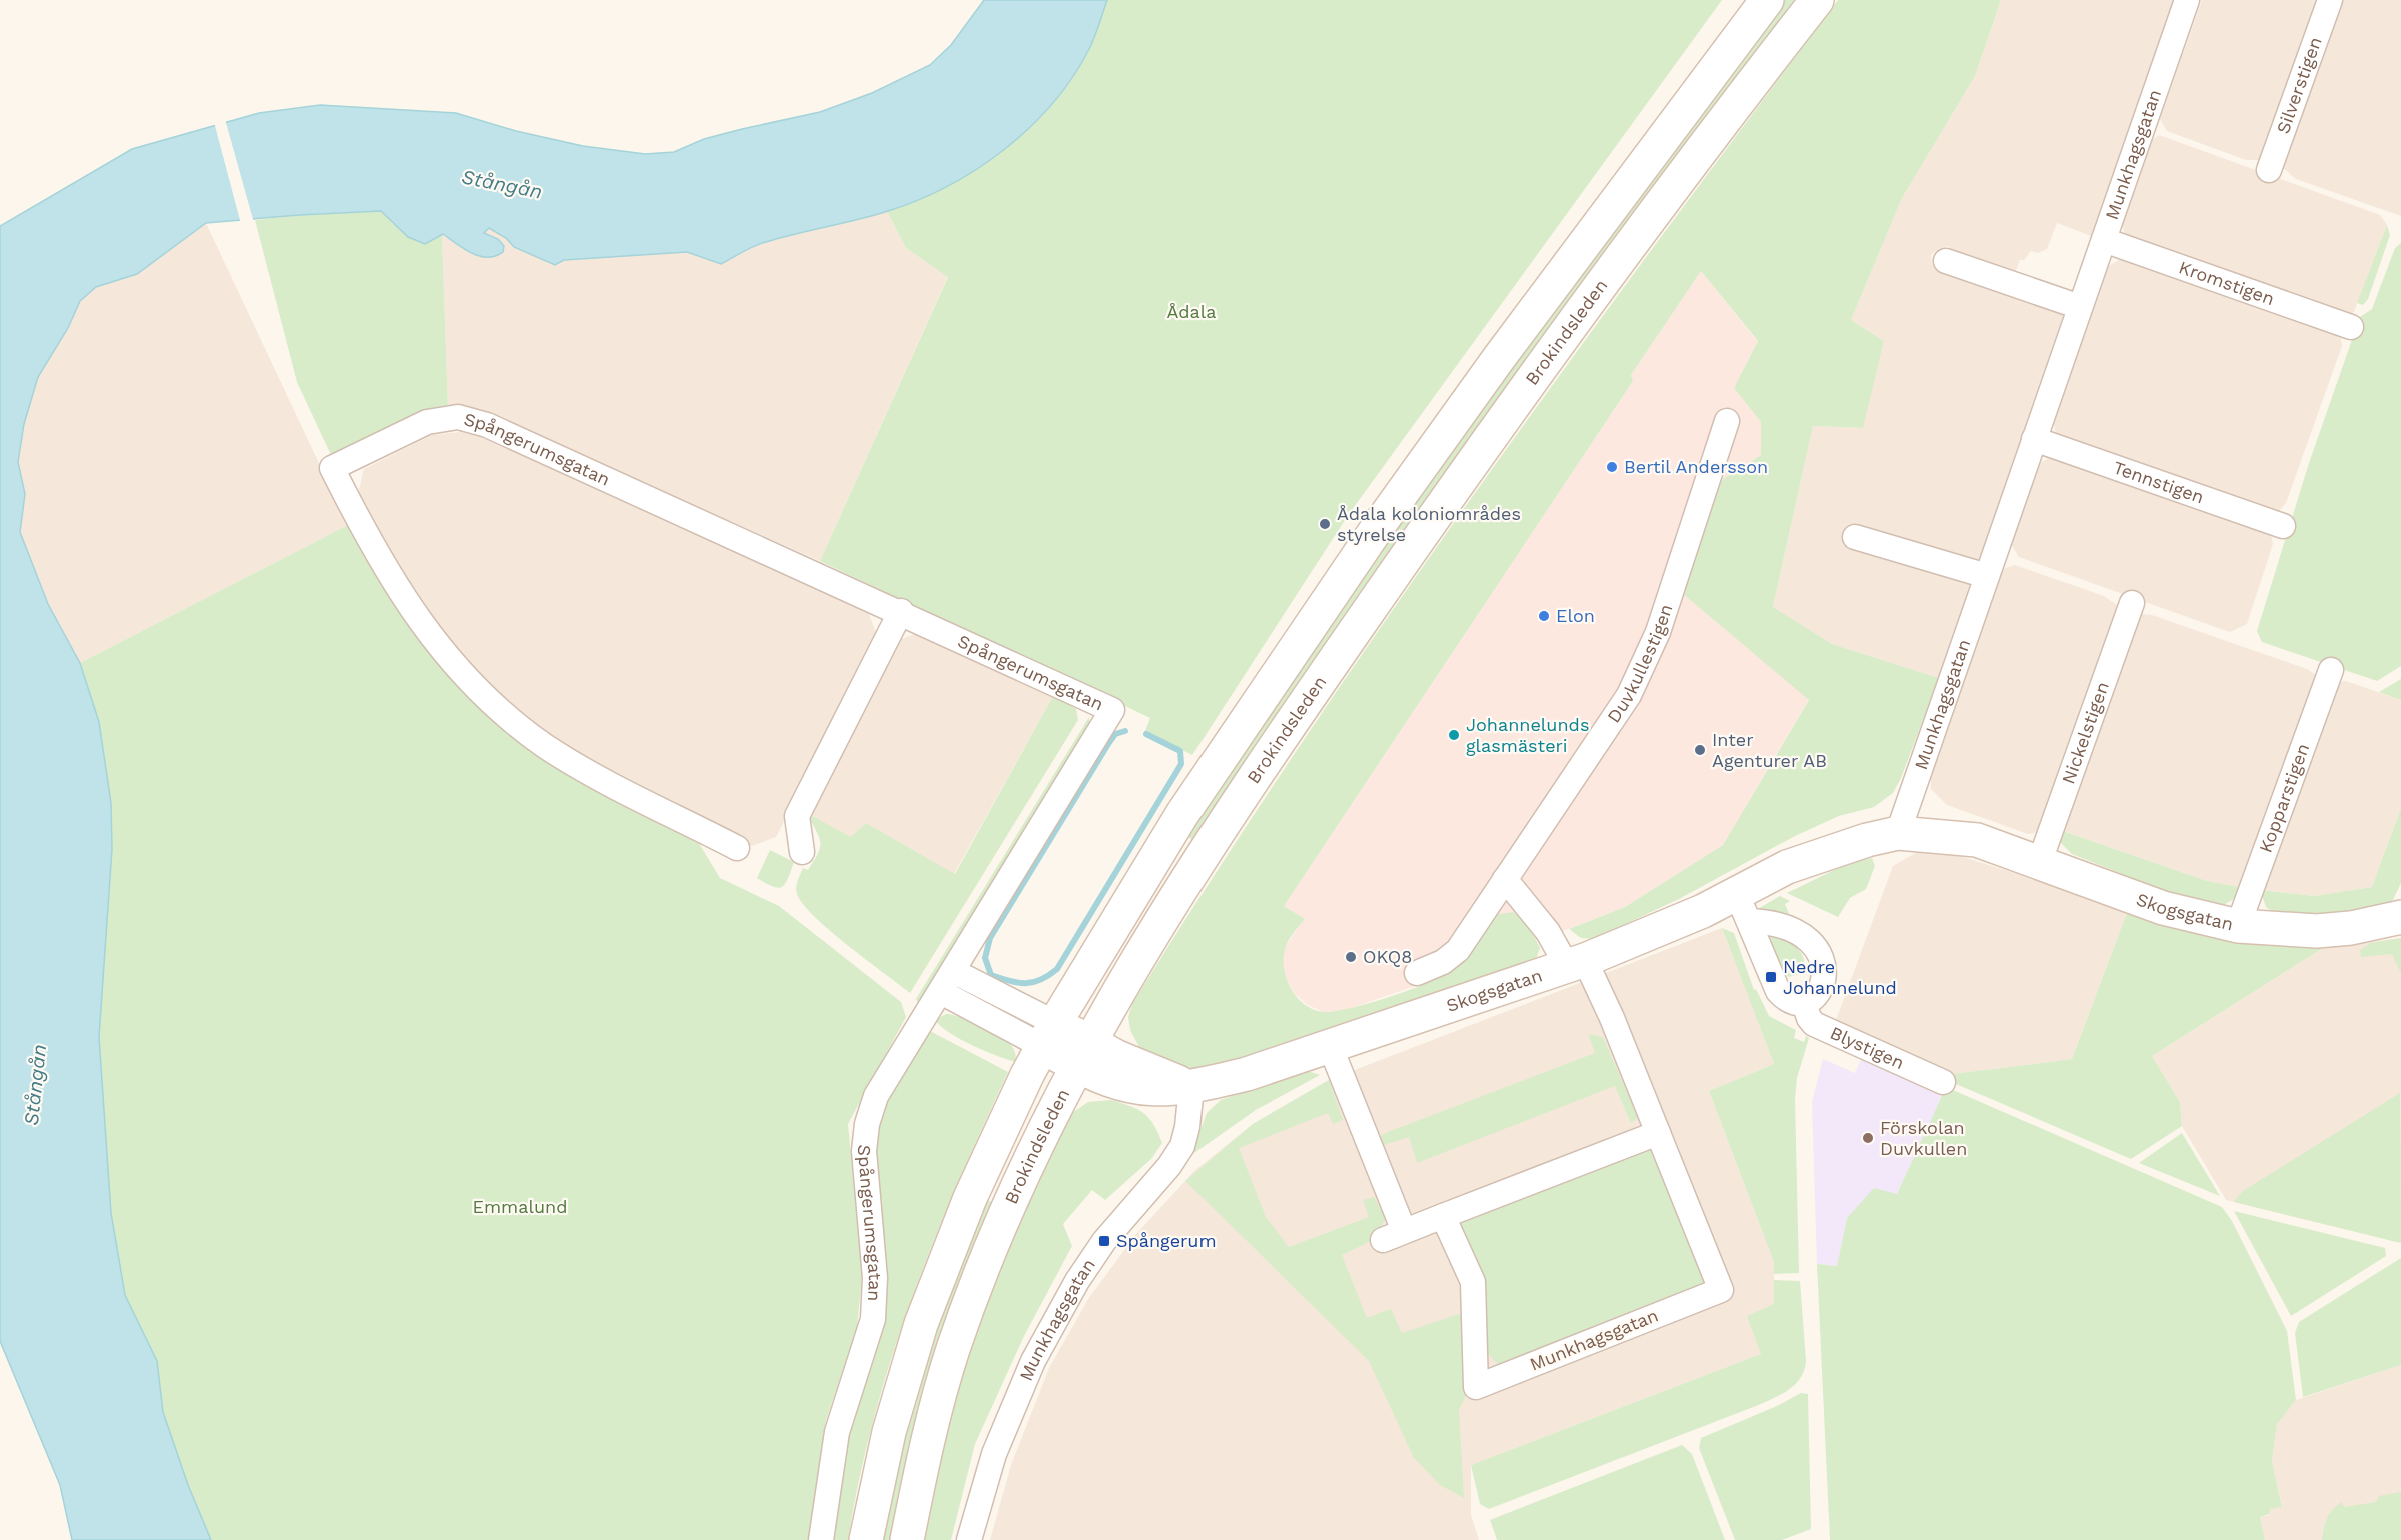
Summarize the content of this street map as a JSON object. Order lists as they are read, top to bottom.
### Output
{
  "streets": {
    "main road": ["Brokindsleden", "Skogsgatan"],
    "street": [
      "Silverstigen",
      "Munkhagsgatan",
      "Kromstigen",
      "Spångerumsgatan",
      "Tennstigen",
      "Duvkullestigen",
      "Nickelstigen",
      "Kopparstigen",
      "Blystigen"
    ]
  },
  "crossings": [
    ["Munkhagsgatan", "Kromstigen"],
    ["Munkhagsgatan", "Tennstigen"],
    ["Munkhagsgatan", "Skogsgatan"],
    ["Brokindsleden", "Skogsgatan"],
    ["Nickelstigen", "Skogsgatan"],
    ["Kopparstigen", "Skogsgatan"]
  ],
  "water": ["Stångån"],
  "parks": ["Ådala", "Emmalund"],
  "places": {
    "other": [
      "Bertil Andersson",
      "Ådala koloniområdes styrelse",
      "Elon",
      "Johannelunds glasmästeri",
      "Inter Agenturer AB",
      "OKQ8",
      "Förskolan Duvkullen"
    ],
    "transit": ["Nedre Johannelund", "Spångerum"]
  }
}
